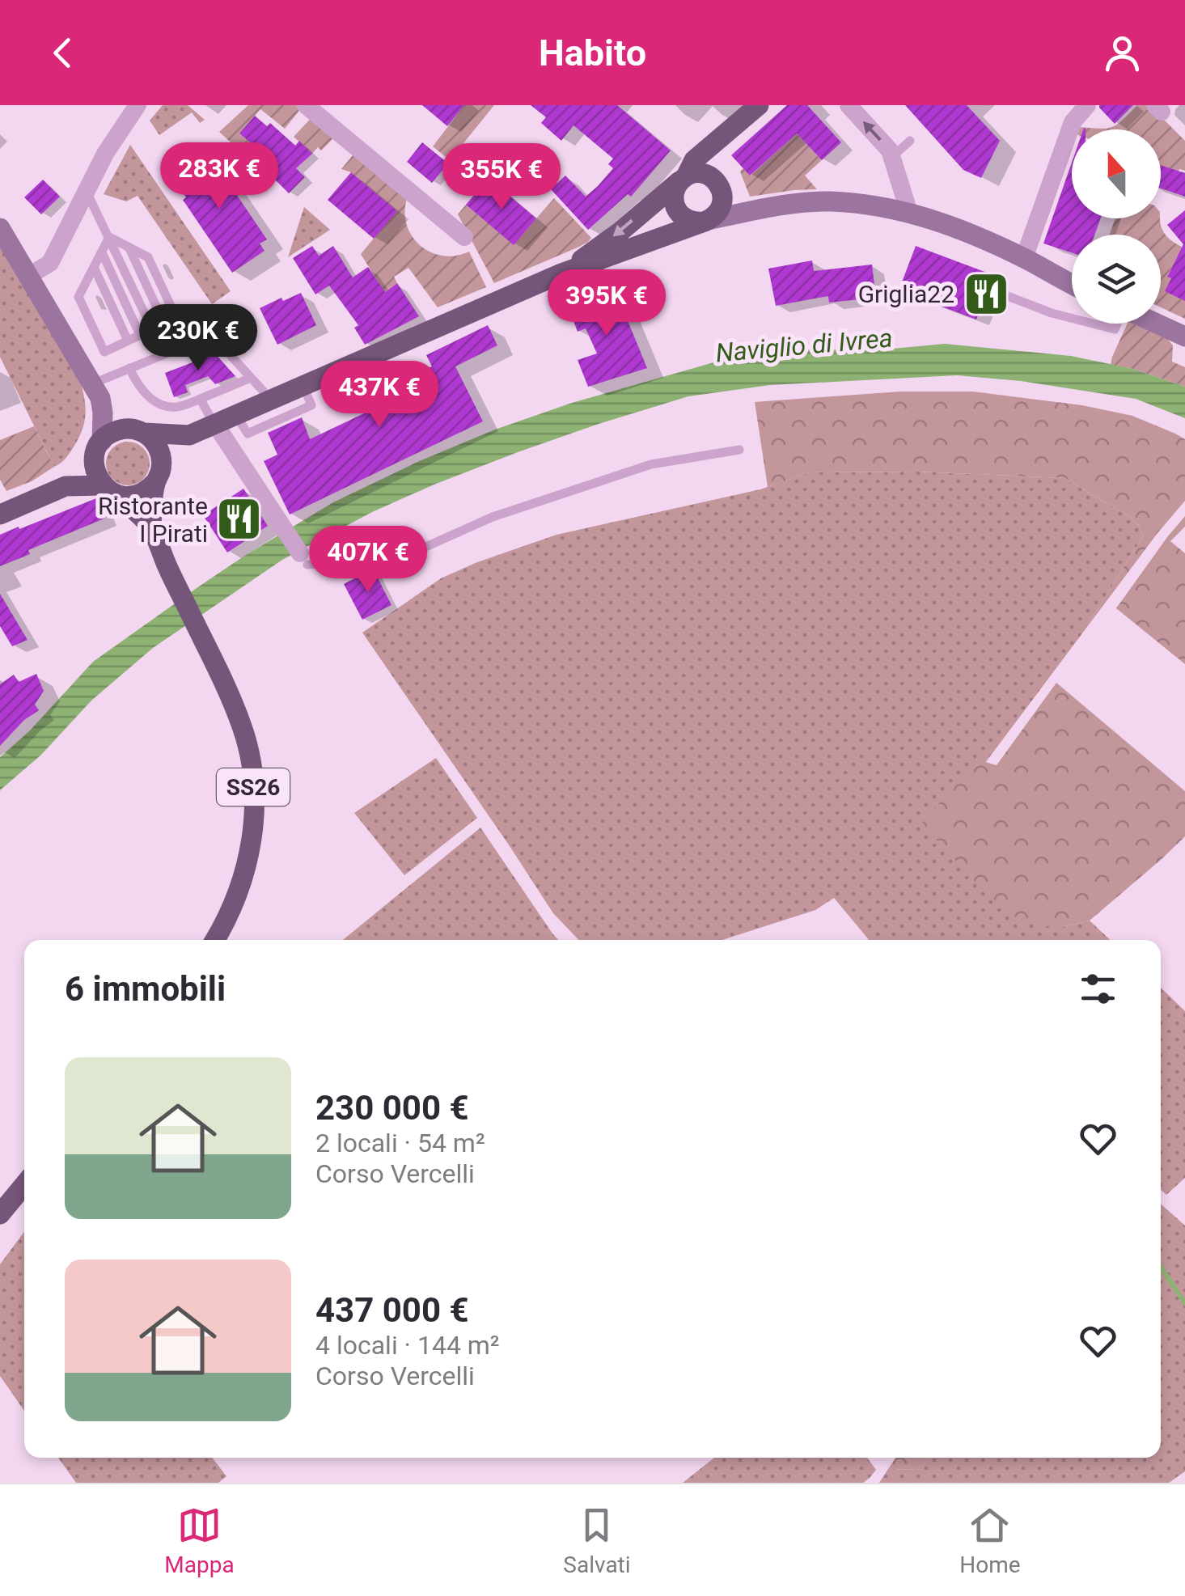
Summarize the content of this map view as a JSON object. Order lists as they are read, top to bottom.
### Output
{
  "streets": {
    "main road": ["SS26"]
  },
  "water": ["Naviglio di Ivrea"],
  "places": {
    "restaurant": ["Griglia22", "Ristorante I Pirati"]
  },
  "north": "top",
  "page": {
    "header": "Habito",
    "price": [
      "283K €",
      "355K €",
      "395K €",
      "230K €",
      "437K €",
      "407K €"
    ],
    "heading": "6 immobili",
    "list": [
      {
        "name": "230 000 €",
        "note": "2 locali · 54 m² · Corso Vercelli"
      },
      {
        "name": "437 000 €",
        "note": "4 locali · 144 m² · Corso Vercelli"
      }
    ],
    "tabs": ["Mappa", "Salvati", "Home"]
  }
}
